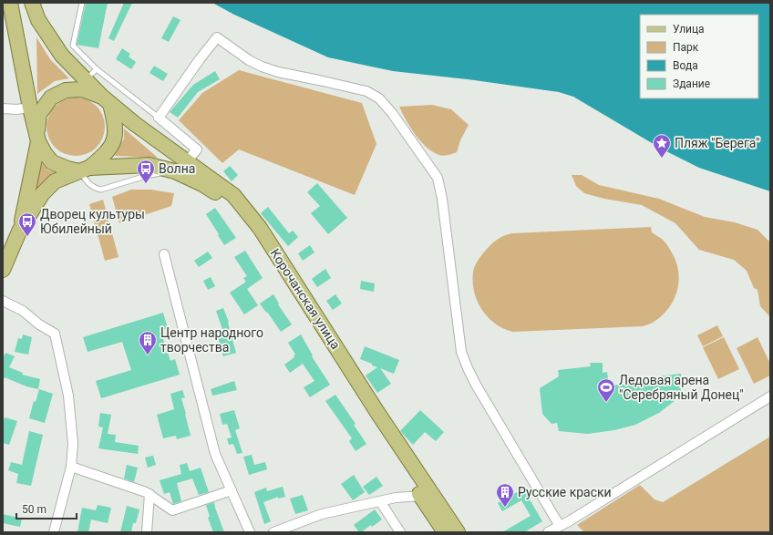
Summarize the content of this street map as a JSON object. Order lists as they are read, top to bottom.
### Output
{
  "streets": {
    "main road": ["Корочанская улица"]
  },
  "places": {
    "place": ["Пляж \"Берега\""],
    "bus stop": ["Волна", "Дворец культуры Юбилейный"],
    "building": ["Центр народного творчества", "Русские краски"],
    "sports": ["Ледовая арена \"Серебряный Донец\""]
  },
  "legend": [
    "Улица",
    "Парк",
    "Вода",
    "Здание"
  ],
  "scale_bar": "50 m"
}
